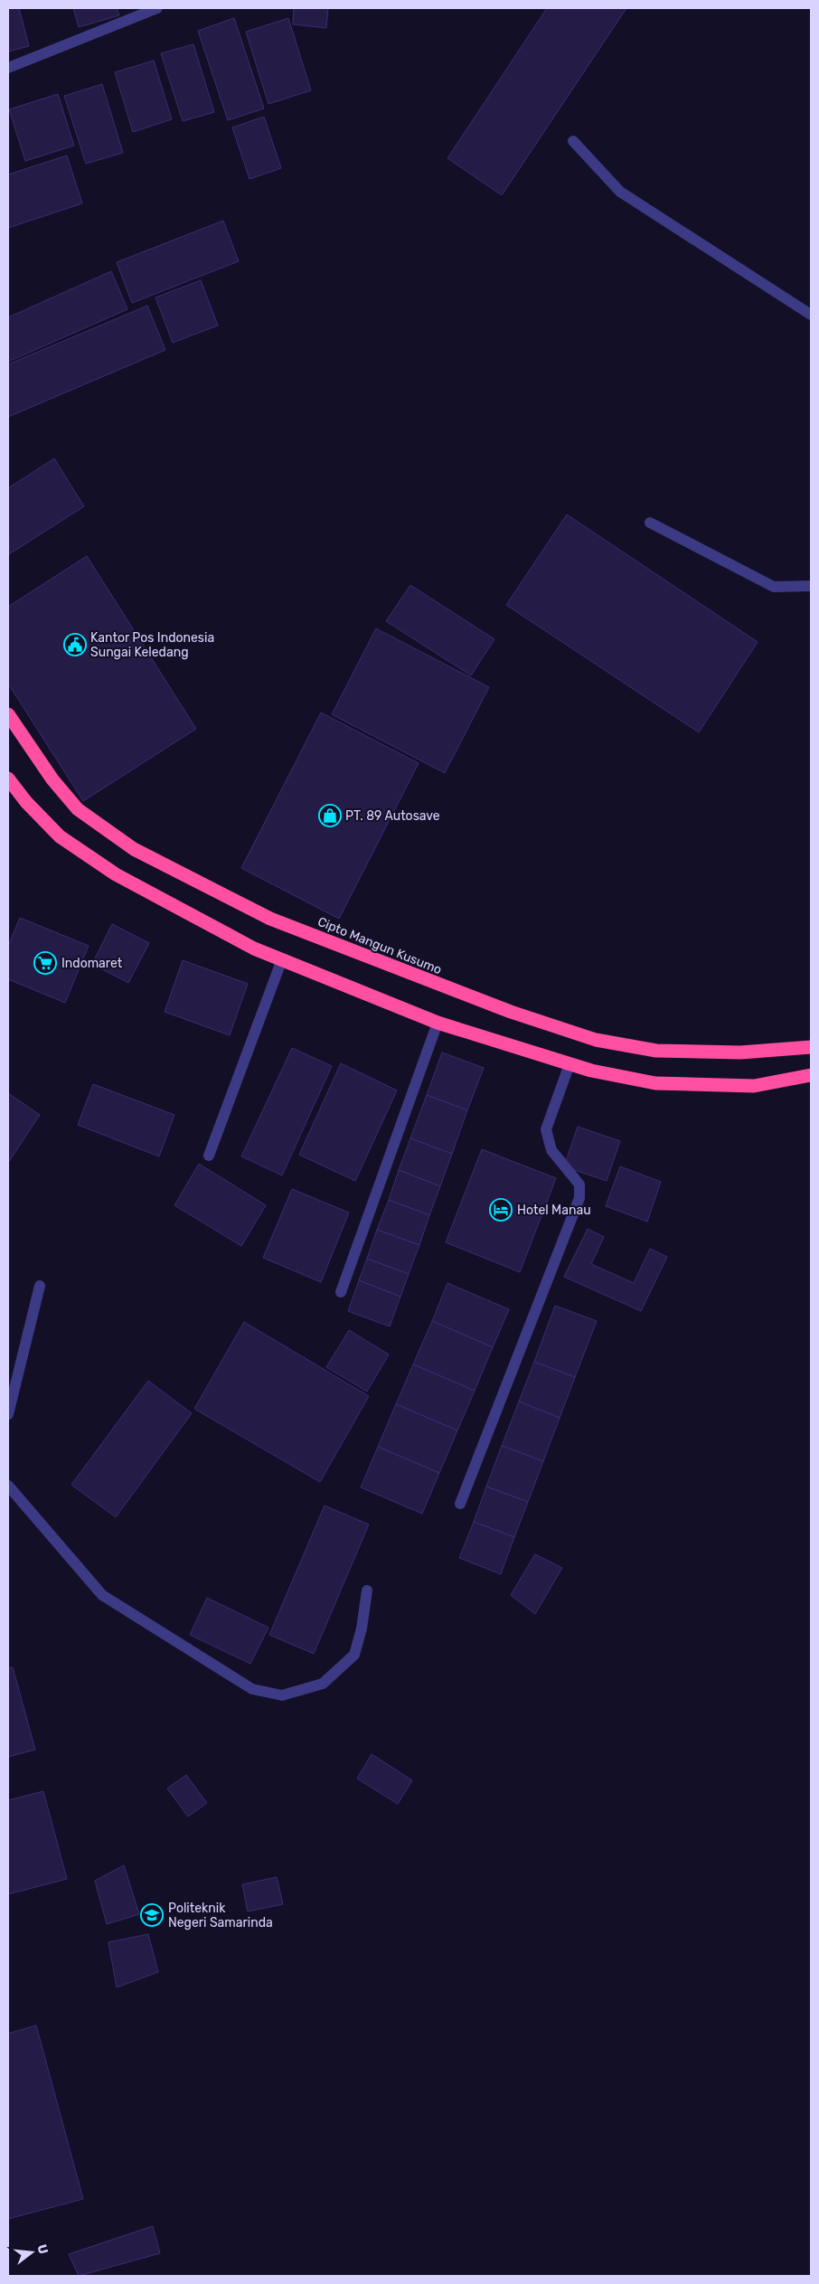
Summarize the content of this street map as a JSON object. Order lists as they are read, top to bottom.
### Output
{
  "streets": {
    "highway": ["Cipto Mangun Kusumo"]
  },
  "places": {
    "public building": ["Kantor Pos Indonesia Sungai Keledang"],
    "shop": ["PT. 89 Autosave"],
    "supermarket": ["Indomaret"],
    "hotel": ["Hotel Manau"],
    "school or university": ["Politeknik Negeri Samarinda"]
  },
  "north": "right"
}
